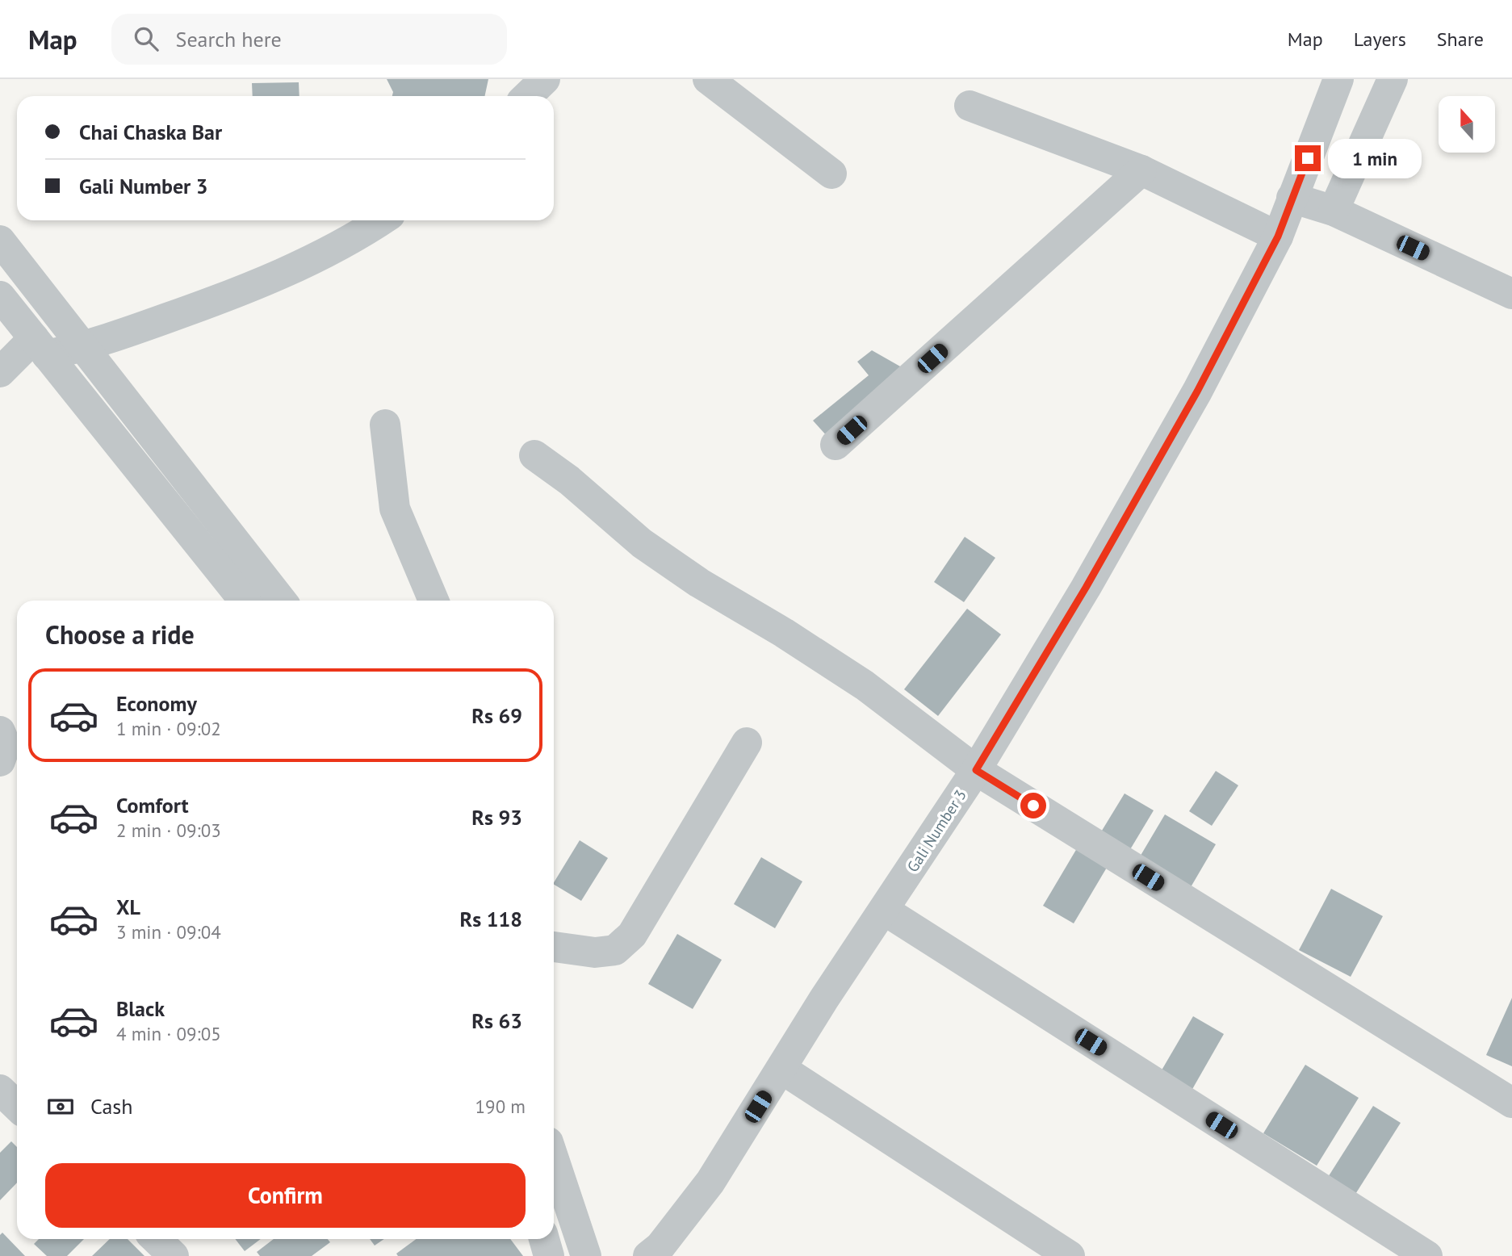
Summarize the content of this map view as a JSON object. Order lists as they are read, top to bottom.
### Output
{
  "streets": {
    "street": ["Gali Number 3"]
  },
  "north": "top",
  "page": {
    "header": "Map",
    "search": "Search here",
    "nav": ["Map", "Layers", "Share"],
    "banner": ["Chai Chaska Bar", "Gali Number 3"],
    "bubble": "1 min",
    "heading": "Choose a ride",
    "list": [
      {
        "name": "Economy",
        "note": "1 min · 09:02",
        "value": "Rs 69"
      },
      {
        "name": "Comfort",
        "note": "2 min · 09:03",
        "value": "Rs 93"
      },
      {
        "name": "XL",
        "note": "3 min · 09:04",
        "value": "Rs 118"
      },
      {
        "name": "Black",
        "note": "4 min · 09:05",
        "value": "Rs 63"
      }
    ],
    "pay": ["Cash", "190 m"],
    "buttons": "Confirm"
  }
}
